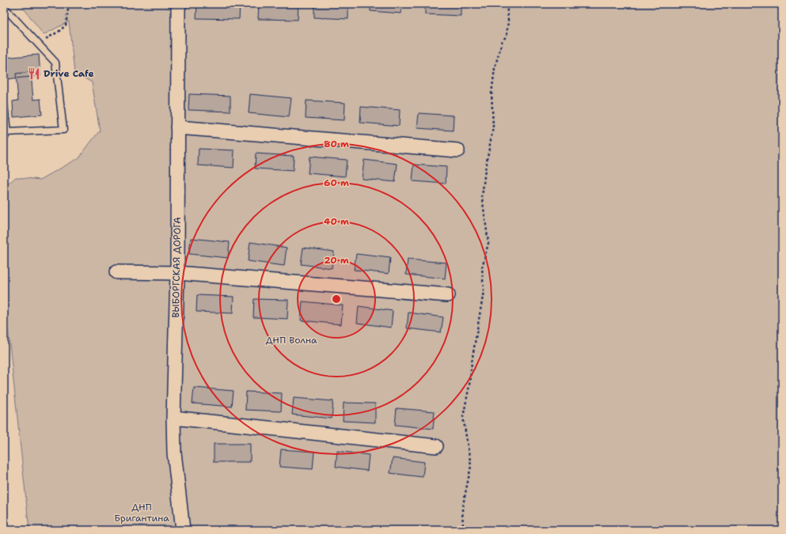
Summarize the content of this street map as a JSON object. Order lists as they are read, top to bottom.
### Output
{
  "streets": {
    "street": ["ВЫБОРГСКАЯ ДОРОГА"]
  },
  "parks": ["ДНП Волна", "ДНП Бригантина"],
  "places": {
    "restaurant": ["Drive Cafe"]
  },
  "rings": [
    "80 m",
    "60 m",
    "40 m",
    "20 m"
  ]
}
